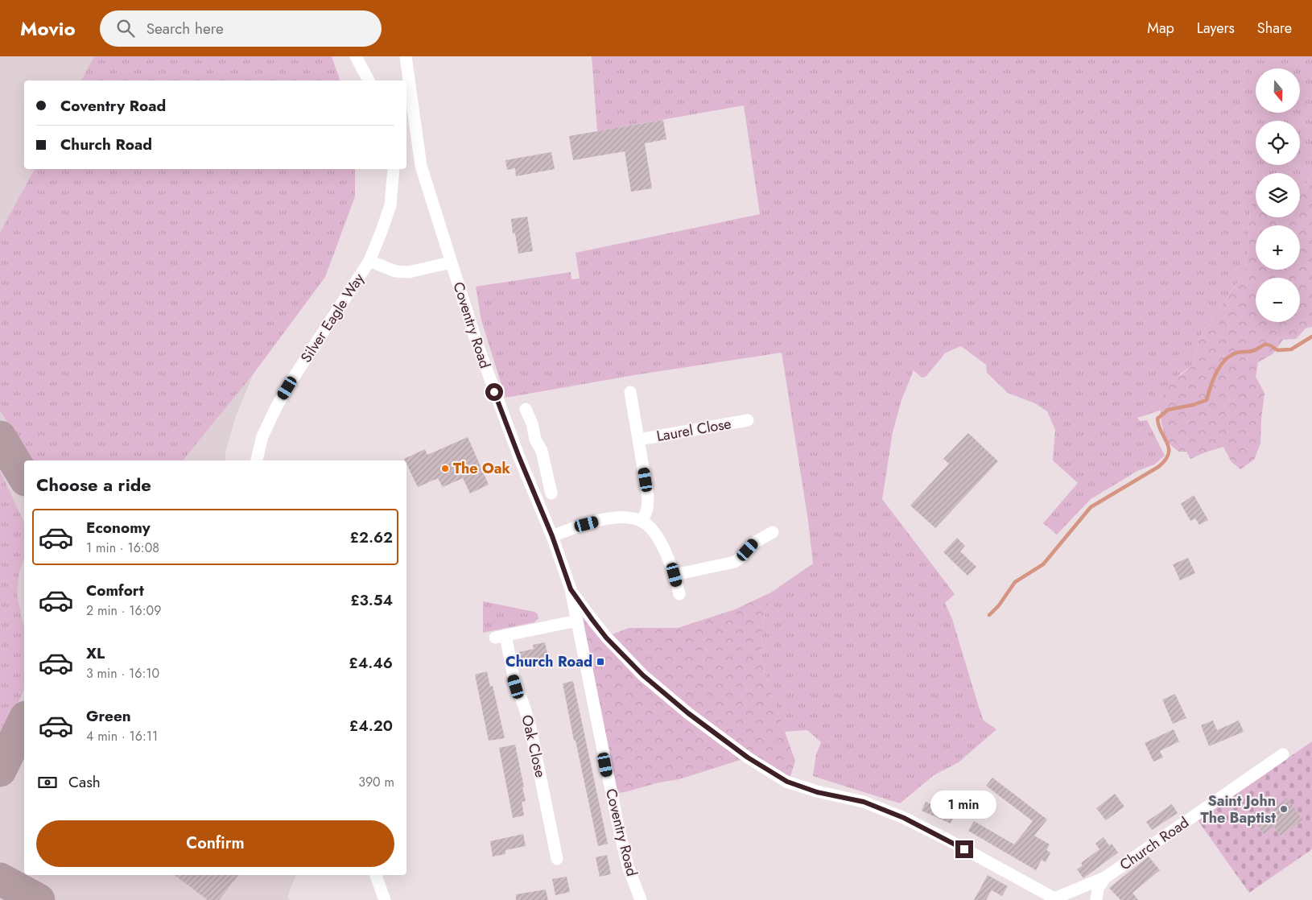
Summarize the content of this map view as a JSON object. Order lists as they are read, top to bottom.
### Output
{
  "streets": {
    "street": [
      "Silver Eagle Way",
      "Coventry Road",
      "Laurel Close",
      "Oak Close",
      "Church Road"
    ]
  },
  "crossings": [
    ["Coventry Road", "Oak Close"],
    ["Coventry Road", "Church Road"]
  ],
  "places": {
    "other": ["The Oak", "Saint John The Baptist"],
    "transit": ["Church Road"]
  },
  "north": "bottom",
  "page": {
    "header": "Movio",
    "search": "Search here",
    "nav": ["Map", "Layers", "Share"],
    "map_buttons": ["+", "−"],
    "banner": ["Coventry Road", "Church Road"],
    "heading": "Choose a ride",
    "list": [
      {
        "name": "Economy",
        "note": "1 min · 16:08",
        "value": "£2.62"
      },
      {
        "name": "Comfort",
        "note": "2 min · 16:09",
        "value": "£3.54"
      },
      {
        "name": "XL",
        "note": "3 min · 16:10",
        "value": "£4.46"
      },
      {
        "name": "Green",
        "note": "4 min · 16:11",
        "value": "£4.20"
      }
    ],
    "pay": ["Cash", "390 m"],
    "bubble": "1 min",
    "buttons": "Confirm"
  }
}
